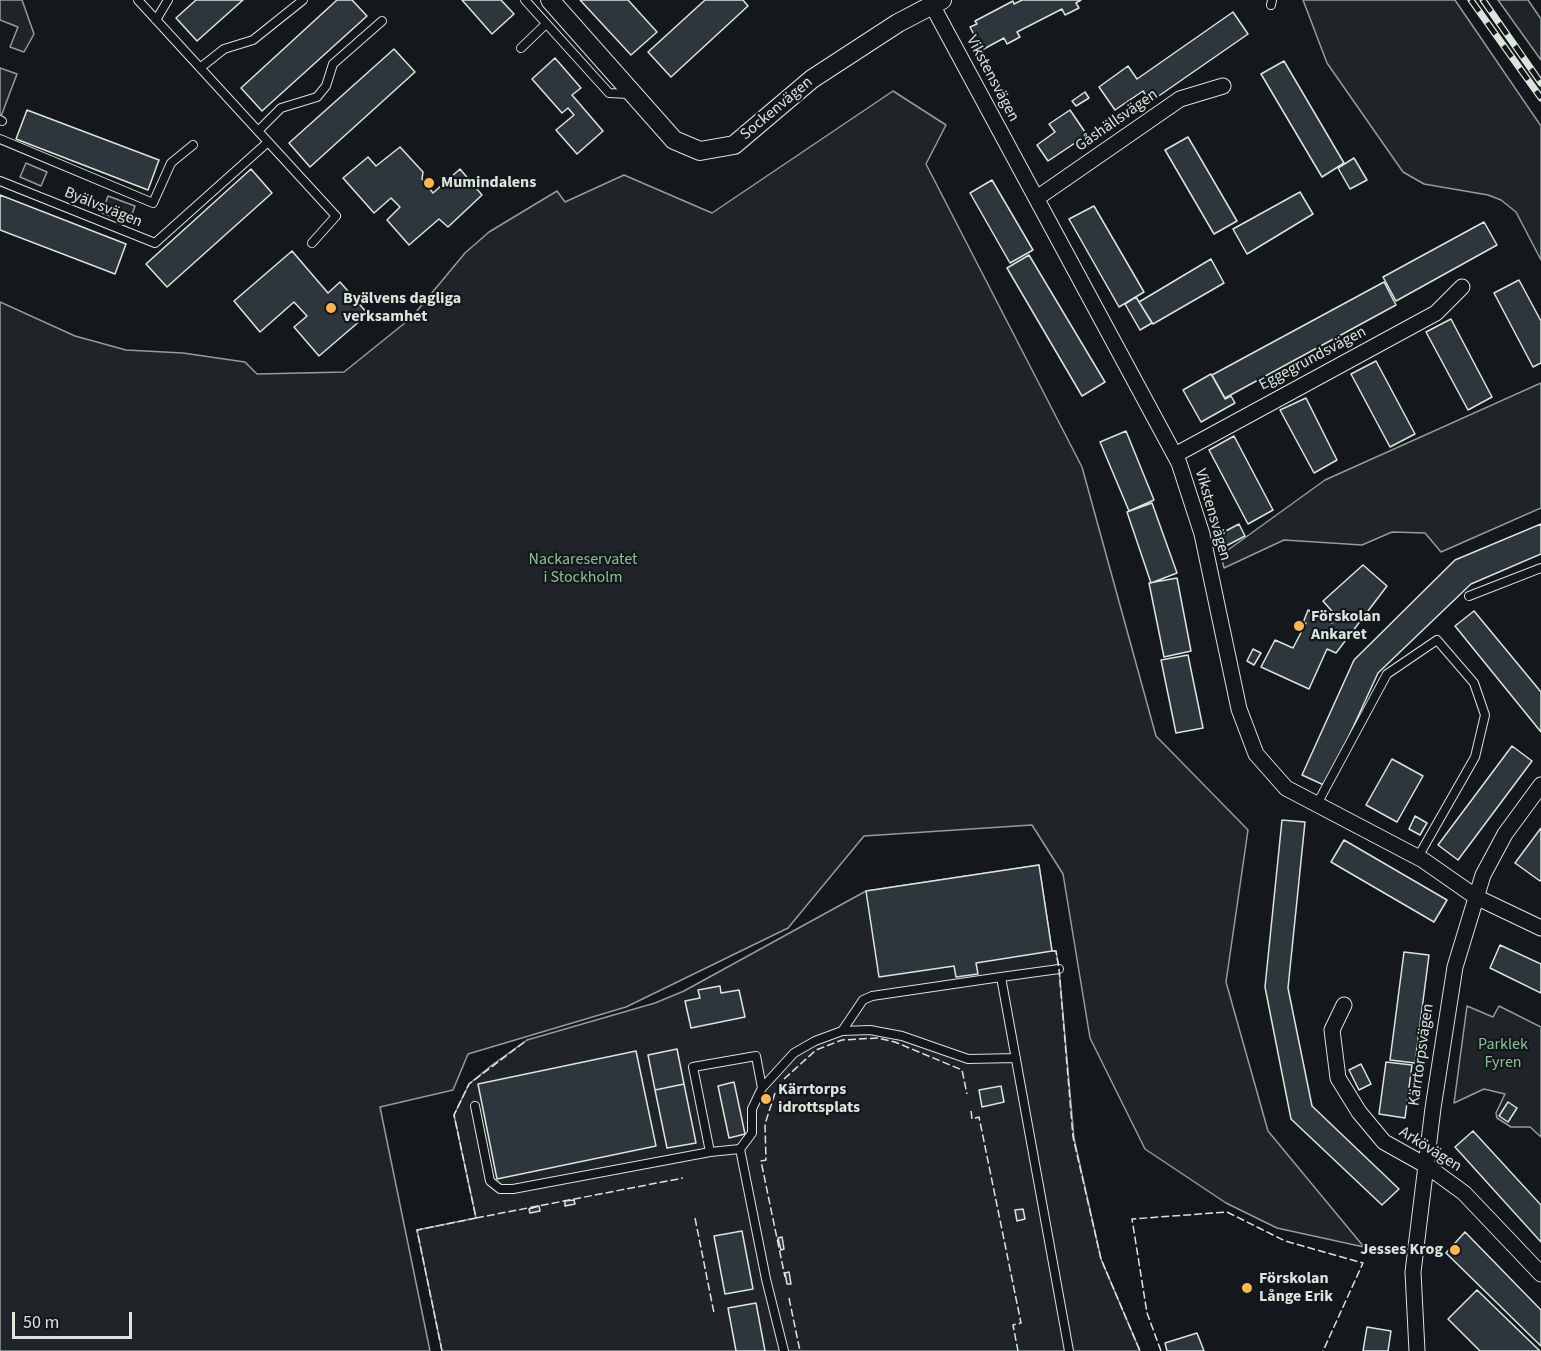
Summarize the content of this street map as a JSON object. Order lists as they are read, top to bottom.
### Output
{
  "streets": {
    "street": [
      "Vikstensvägen",
      "Sockenvägen",
      "Gåshällsvägen",
      "Eggegrundsvägen",
      "Kärrtorpsvägen",
      "Arkövägen"
    ],
    "lane": ["Byälvsvägen"]
  },
  "crossings": [
    ["Vikstensvägen", "Sockenvägen"],
    ["Vikstensvägen", "Gåshällsvägen"],
    ["Vikstensvägen", "Eggegrundsvägen"],
    ["Vikstensvägen", "Kärrtorpsvägen"],
    ["Kärrtorpsvägen", "Arkövägen"]
  ],
  "parks": ["Nackareservatet i Stockholm", "Parklek Fyren"],
  "places": [
    "Mumindalens",
    "Byälvens dagliga verksamhet",
    "Förskolan Ankaret",
    "Kärrtorps idrottsplats",
    "Jesses Krog",
    "Förskolan Långe Erik"
  ],
  "scale_bar": "50 m"
}
